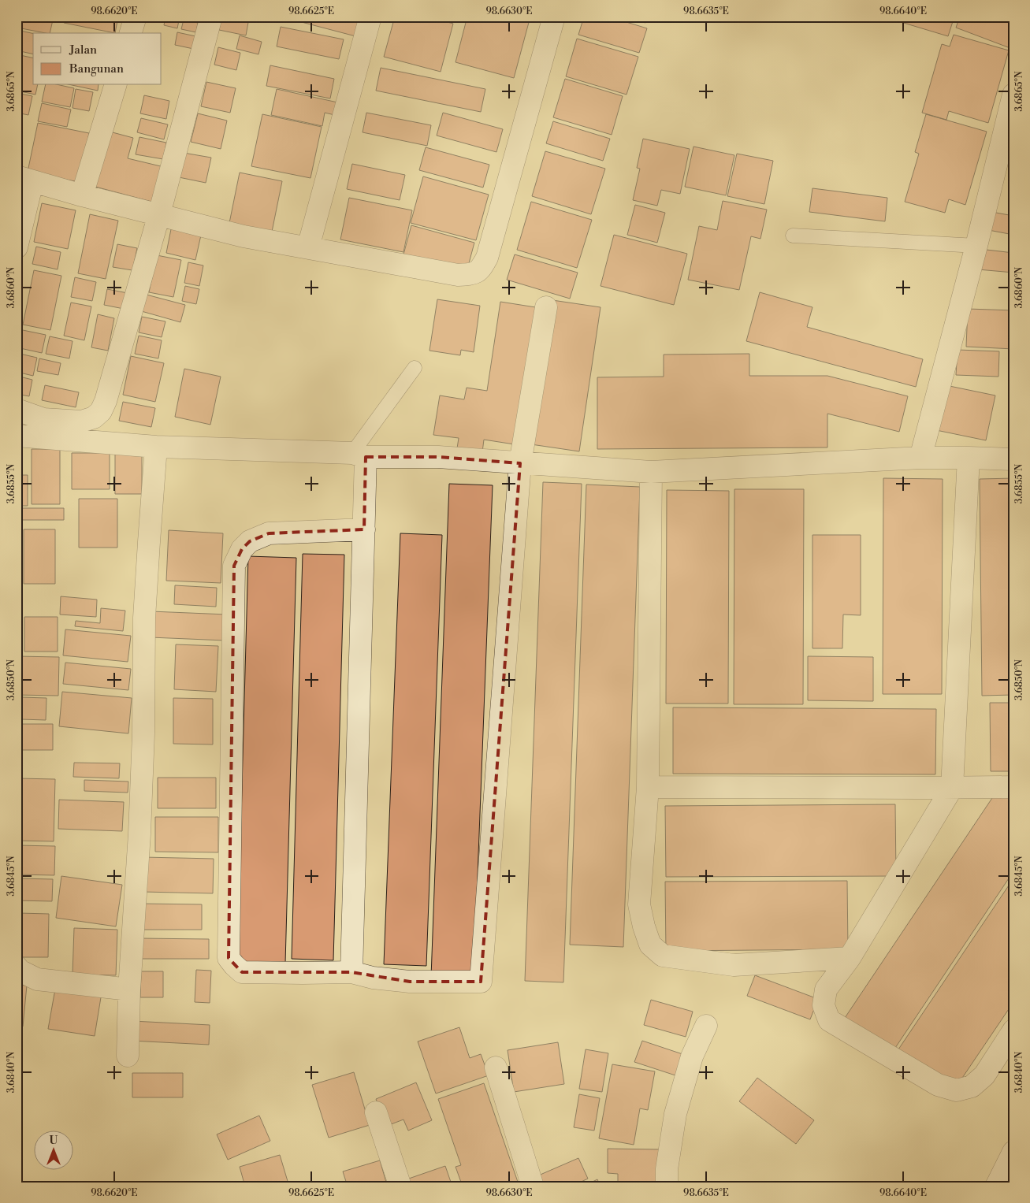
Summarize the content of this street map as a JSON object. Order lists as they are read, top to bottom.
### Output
{
  "legend": ["Jalan", "Bangunan"],
  "north": "top",
  "coordinates": [
    "98.6620°E",
    "98.6625°E",
    "98.6630°E",
    "98.6635°E",
    "98.6640°E",
    "3.6865°N",
    "3.6860°N",
    "3.6855°N",
    "3.6850°N",
    "3.6845°N",
    "3.6840°N"
  ]
}
